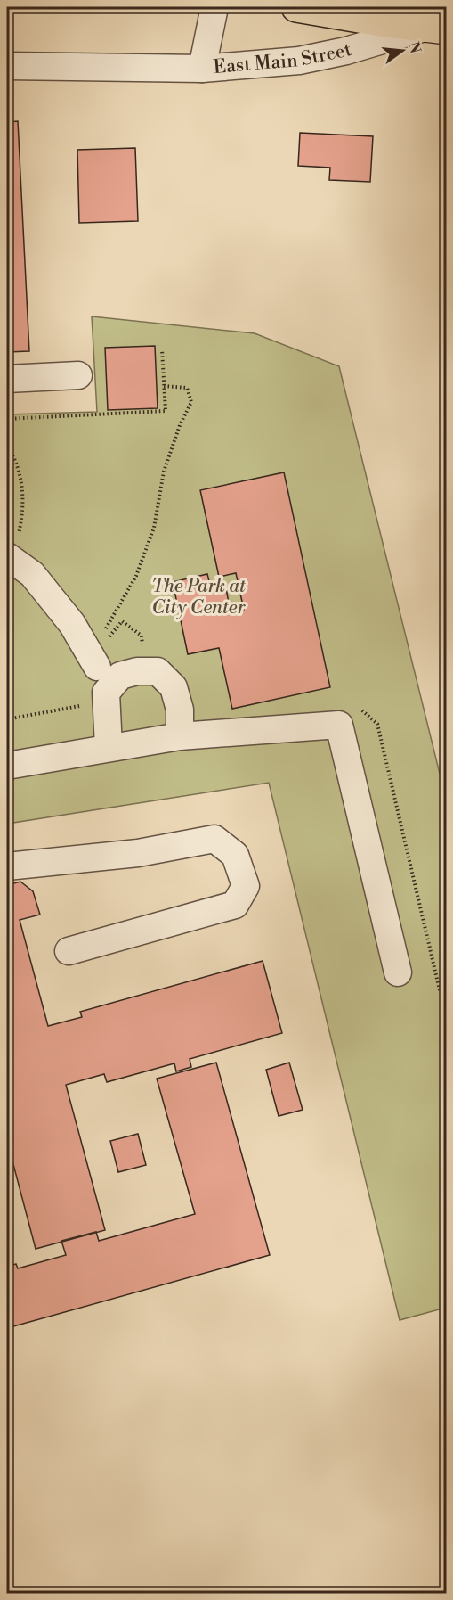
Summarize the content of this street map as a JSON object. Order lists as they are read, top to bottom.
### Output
{
  "streets": {
    "street": ["East Main Street"]
  },
  "parks": ["The Park at City Center"],
  "north": "right"
}
